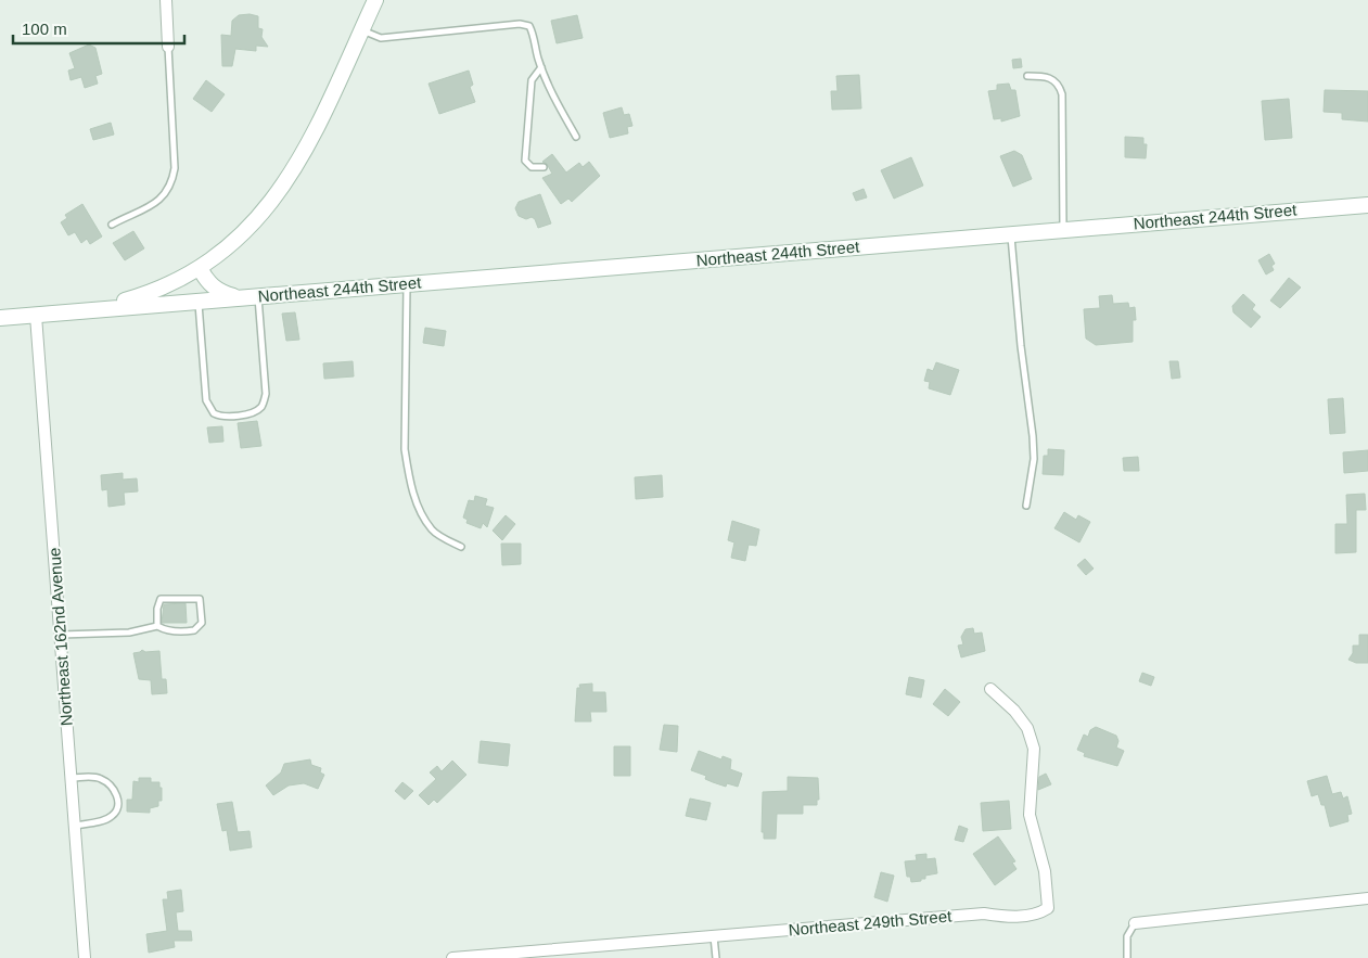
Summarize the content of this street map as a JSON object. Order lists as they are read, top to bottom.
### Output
{
  "streets": {
    "street": ["Northeast 244th Street", "Northeast 162nd Avenue", "Northeast 249th Street"]
  },
  "scale_bar": "100 m"
}
